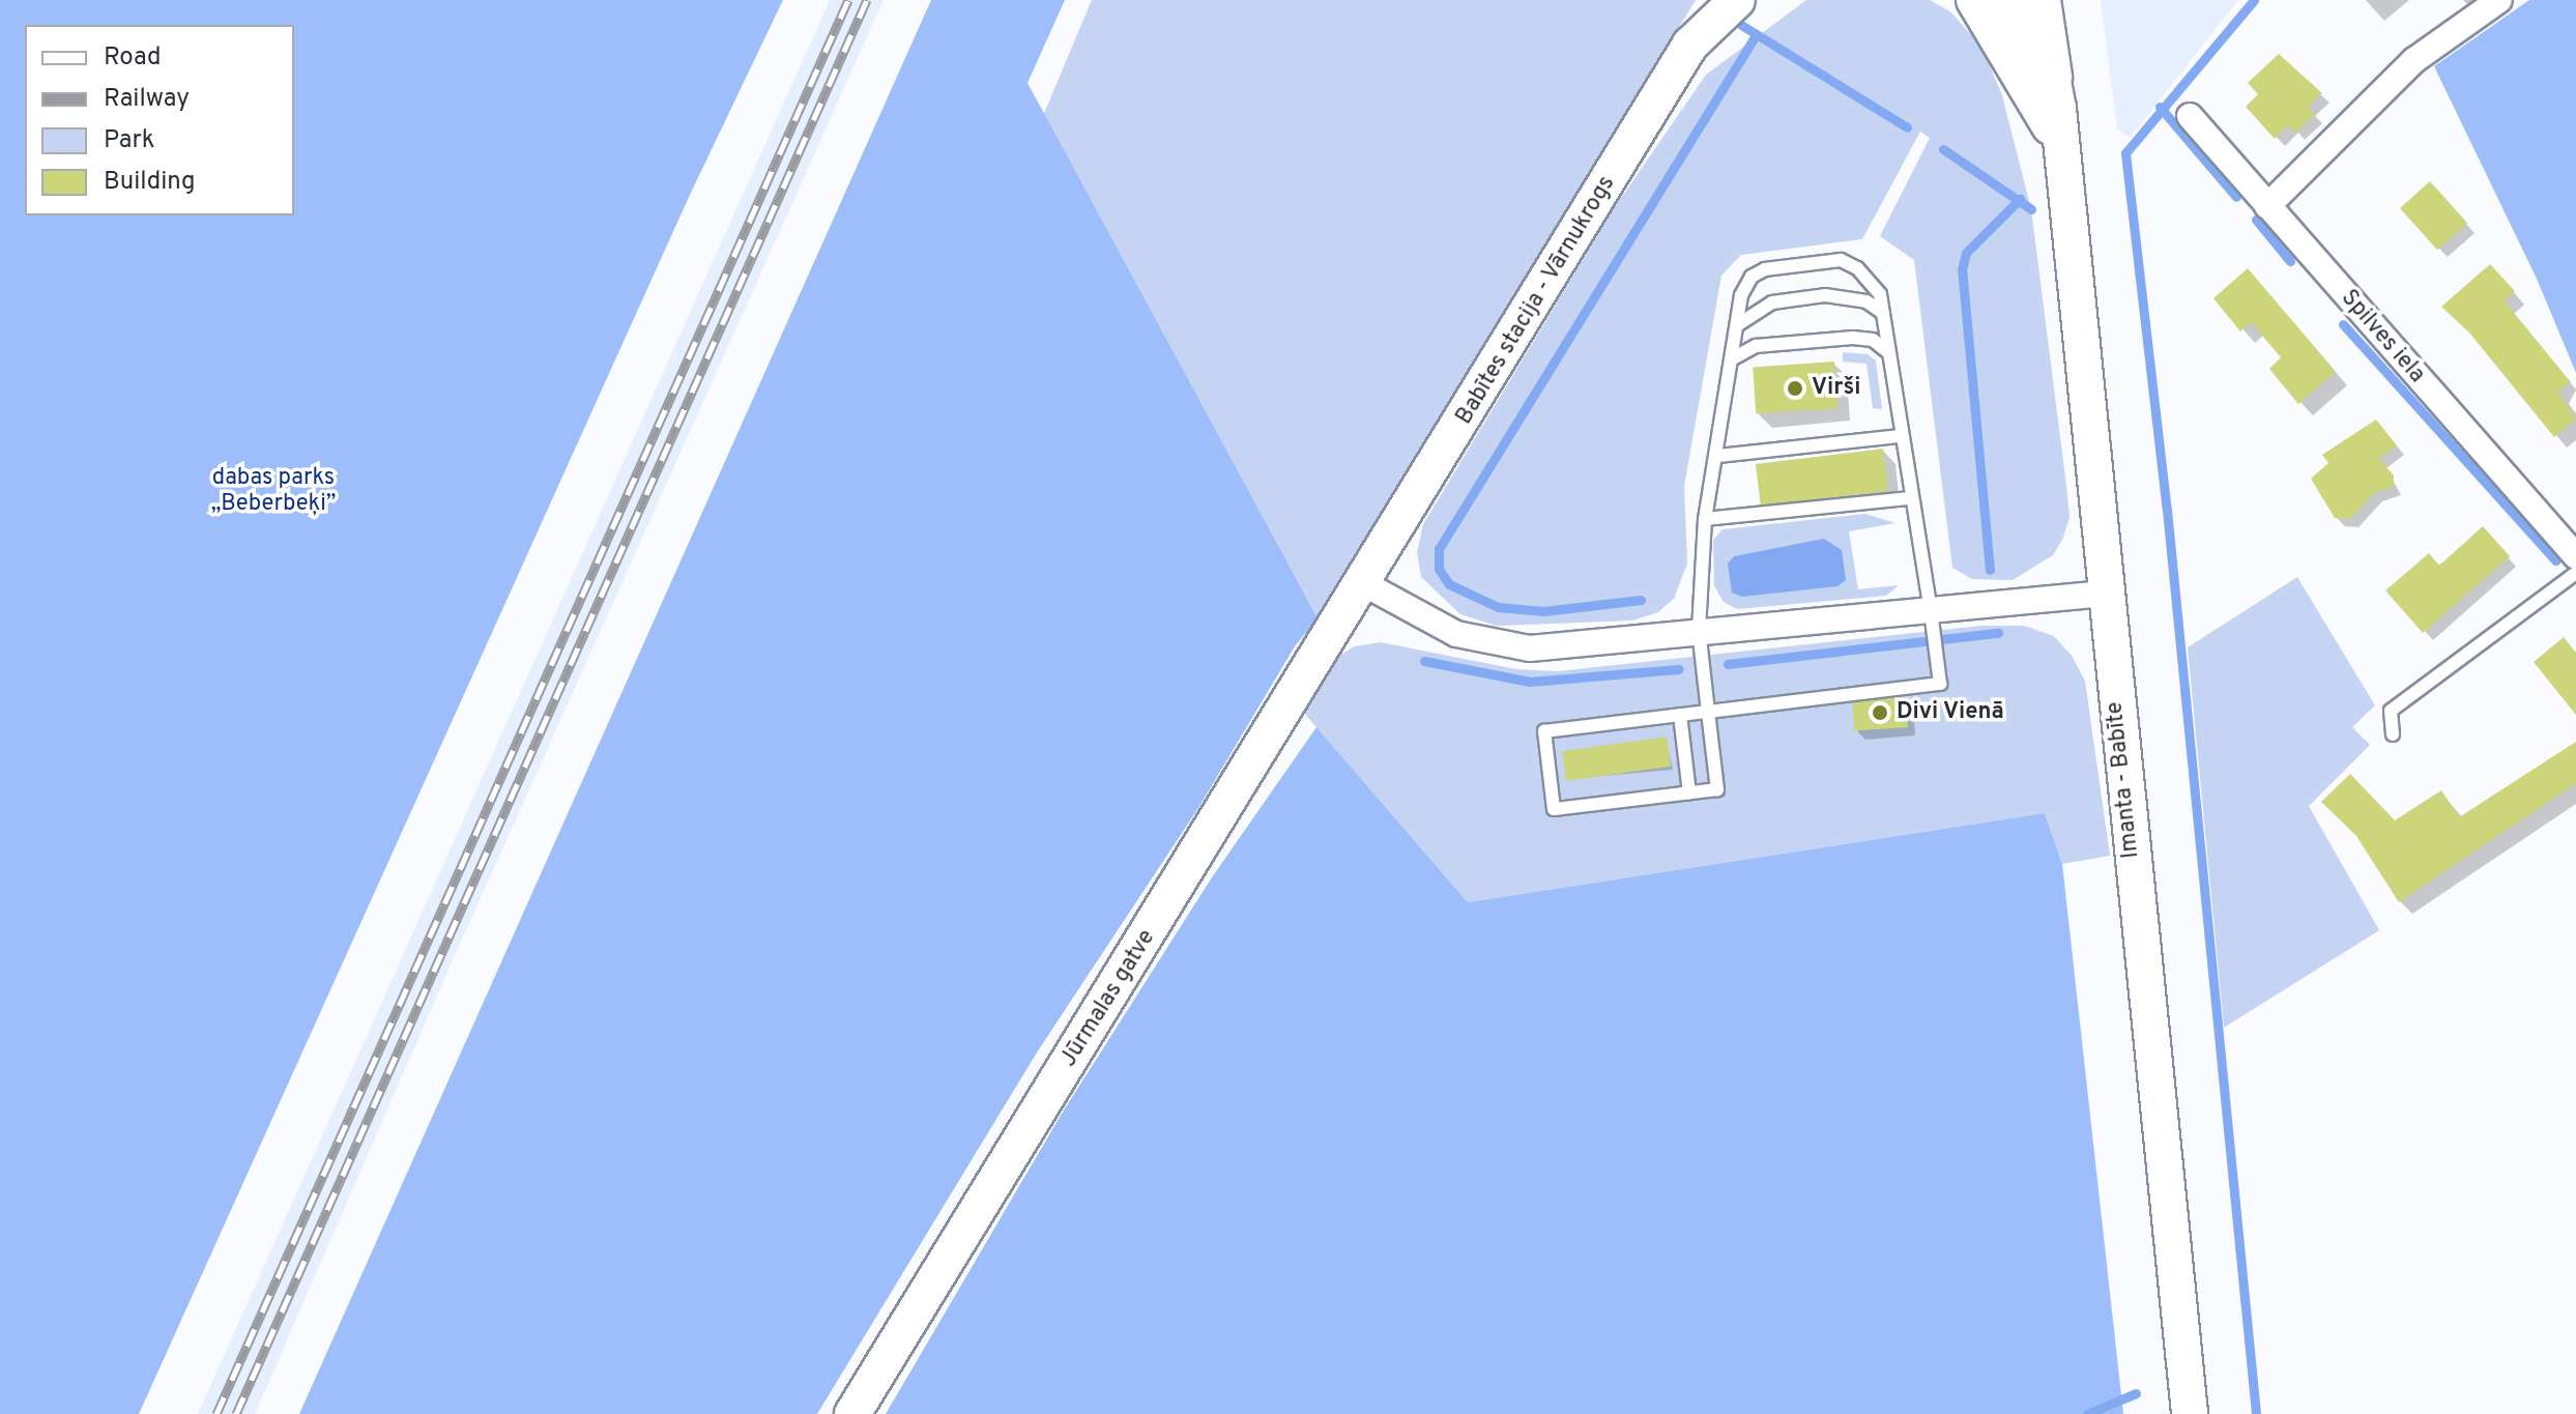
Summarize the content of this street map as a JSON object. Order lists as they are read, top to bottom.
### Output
{
  "streets": {
    "main road": ["Babītes stacija - Vārnukrogs", "Imanta - Babīte", "Jūrmalas gatve"],
    "street": ["Spilves iela"]
  },
  "crossings": [
    ["Babītes stacija - Vārnukrogs", "Jūrmalas gatve"]
  ],
  "parks": ["dabas parks „Beberbeķi”"],
  "places": ["Virši", "Divi Vienā"],
  "legend": [
    "Road",
    "Railway",
    "Park",
    "Building"
  ]
}
